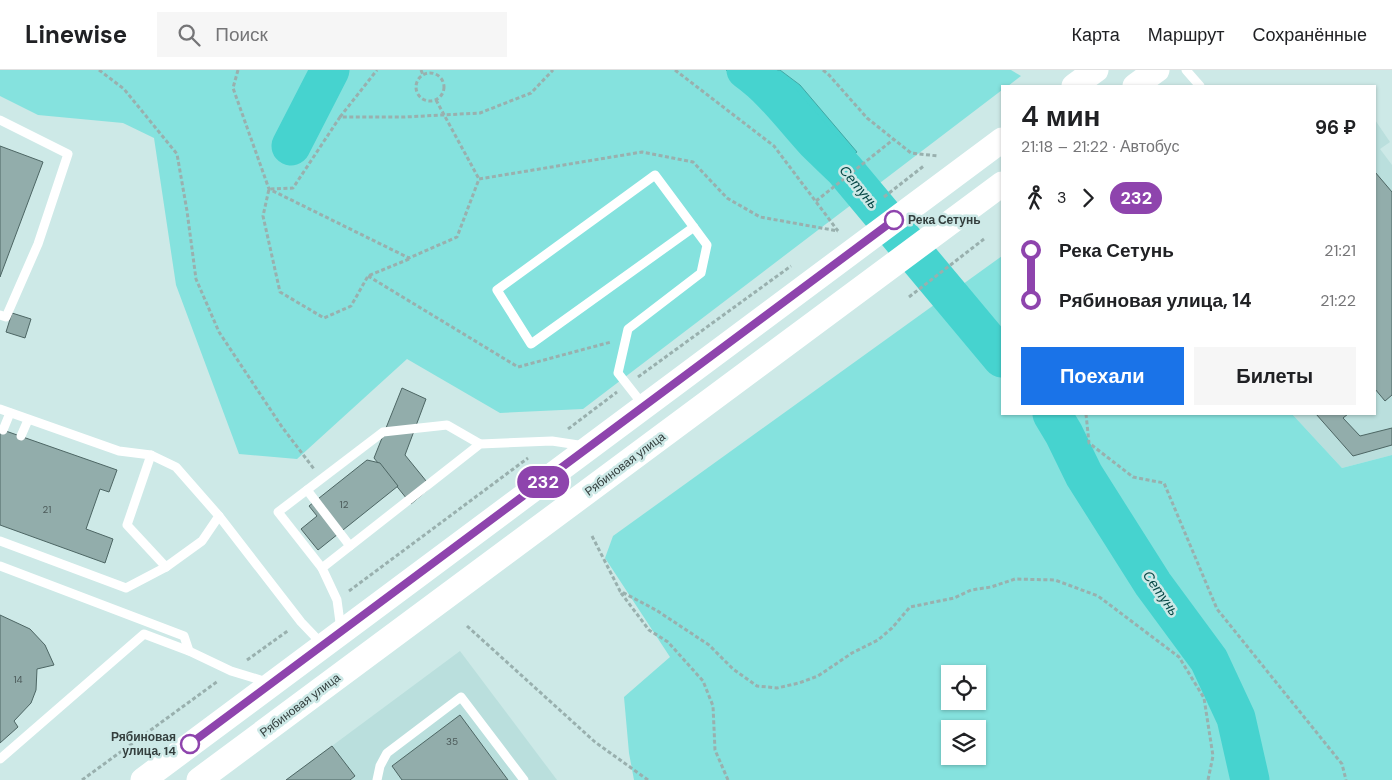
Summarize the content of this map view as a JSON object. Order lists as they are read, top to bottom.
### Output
{
  "streets": {
    "main road": ["Рябиновая улица"]
  },
  "water": ["Сетунь"],
  "places": ["Река Сетунь", "Рябиновая улица, 14"],
  "lines": ["bus line 232"],
  "house_numbers": [
    "12",
    "21",
    "14",
    "35"
  ],
  "page": {
    "header": "Linewise",
    "search": "Поиск",
    "nav": ["Карта", "Маршрут", "Сохранённые"],
    "on_map": "232",
    "heading": ["4 мин", "21:18 – 21:22 · Автобус", "96 ₽"],
    "legs": ["3", "232"],
    "list": [
      {
        "name": "Река Сетунь",
        "value": "21:21"
      },
      {
        "name": "Рябиновая улица, 14",
        "value": "21:22"
      }
    ],
    "buttons": ["Поехали", "Билеты"]
  }
}
